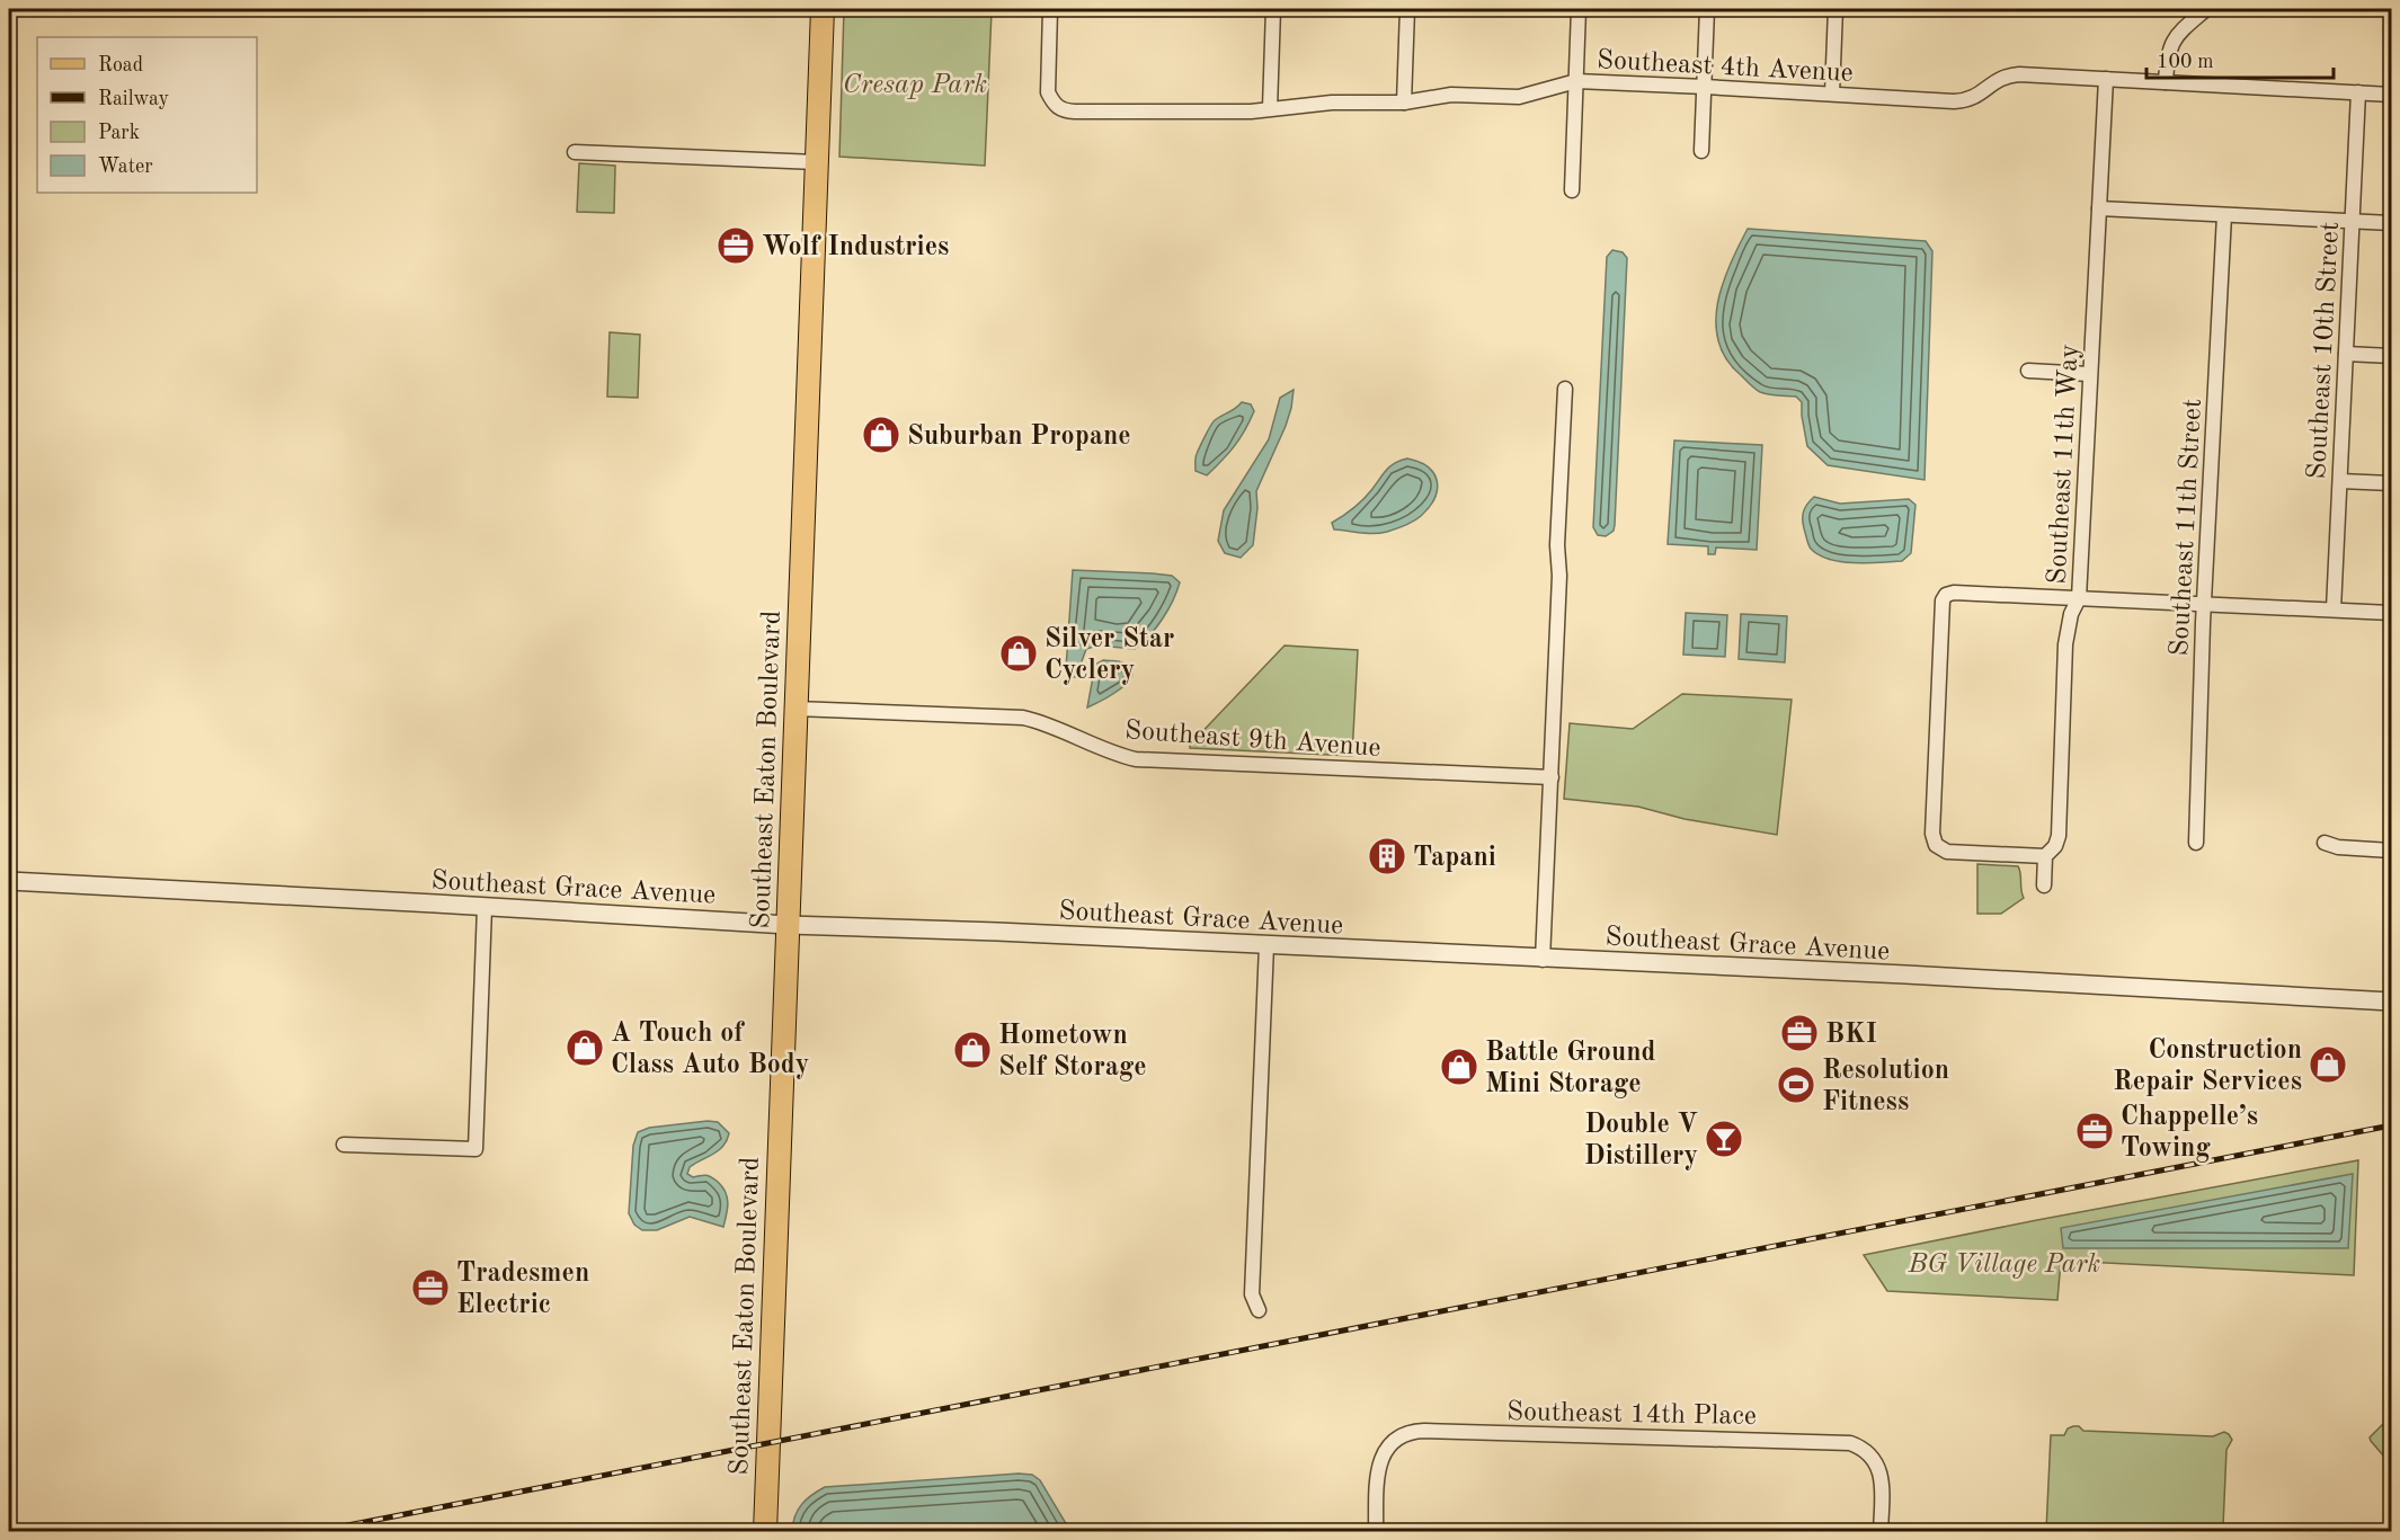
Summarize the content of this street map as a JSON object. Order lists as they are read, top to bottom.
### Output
{
  "streets": {
    "main road": ["Southeast Eaton Boulevard"],
    "street": [
      "Southeast 4th Avenue",
      "Southeast 10th Street",
      "Southeast 11th Way",
      "Southeast 11th Street",
      "Southeast 9th Avenue",
      "Southeast Grace Avenue",
      "Southeast 14th Place"
    ]
  },
  "crossings": [
    ["Southeast 4th Avenue", "Southeast 10th Street"],
    ["Southeast 4th Avenue", "Southeast 11th Way"],
    ["Southeast 9th Avenue", "Southeast Eaton Boulevard"],
    ["Southeast Eaton Boulevard", "Southeast Grace Avenue"]
  ],
  "parks": ["Cresap Park", "BG Village Park"],
  "places": {
    "office": [
      "Wolf Industries",
      "BKI",
      "Chappelle’s Towing",
      "Tradesmen Electric"
    ],
    "shop": [
      "Suburban Propane",
      "Silver Star Cyclery",
      "A Touch of Class Auto Body",
      "Hometown Self Storage",
      "Construction Repair Services",
      "Battle Ground Mini Storage"
    ],
    "building": ["Tapani"],
    "sports": ["Resolution Fitness"],
    "bar": ["Double V Distillery"]
  },
  "legend": [
    "Road",
    "Railway",
    "Park",
    "Water"
  ],
  "scale_bar": "100 m"
}
